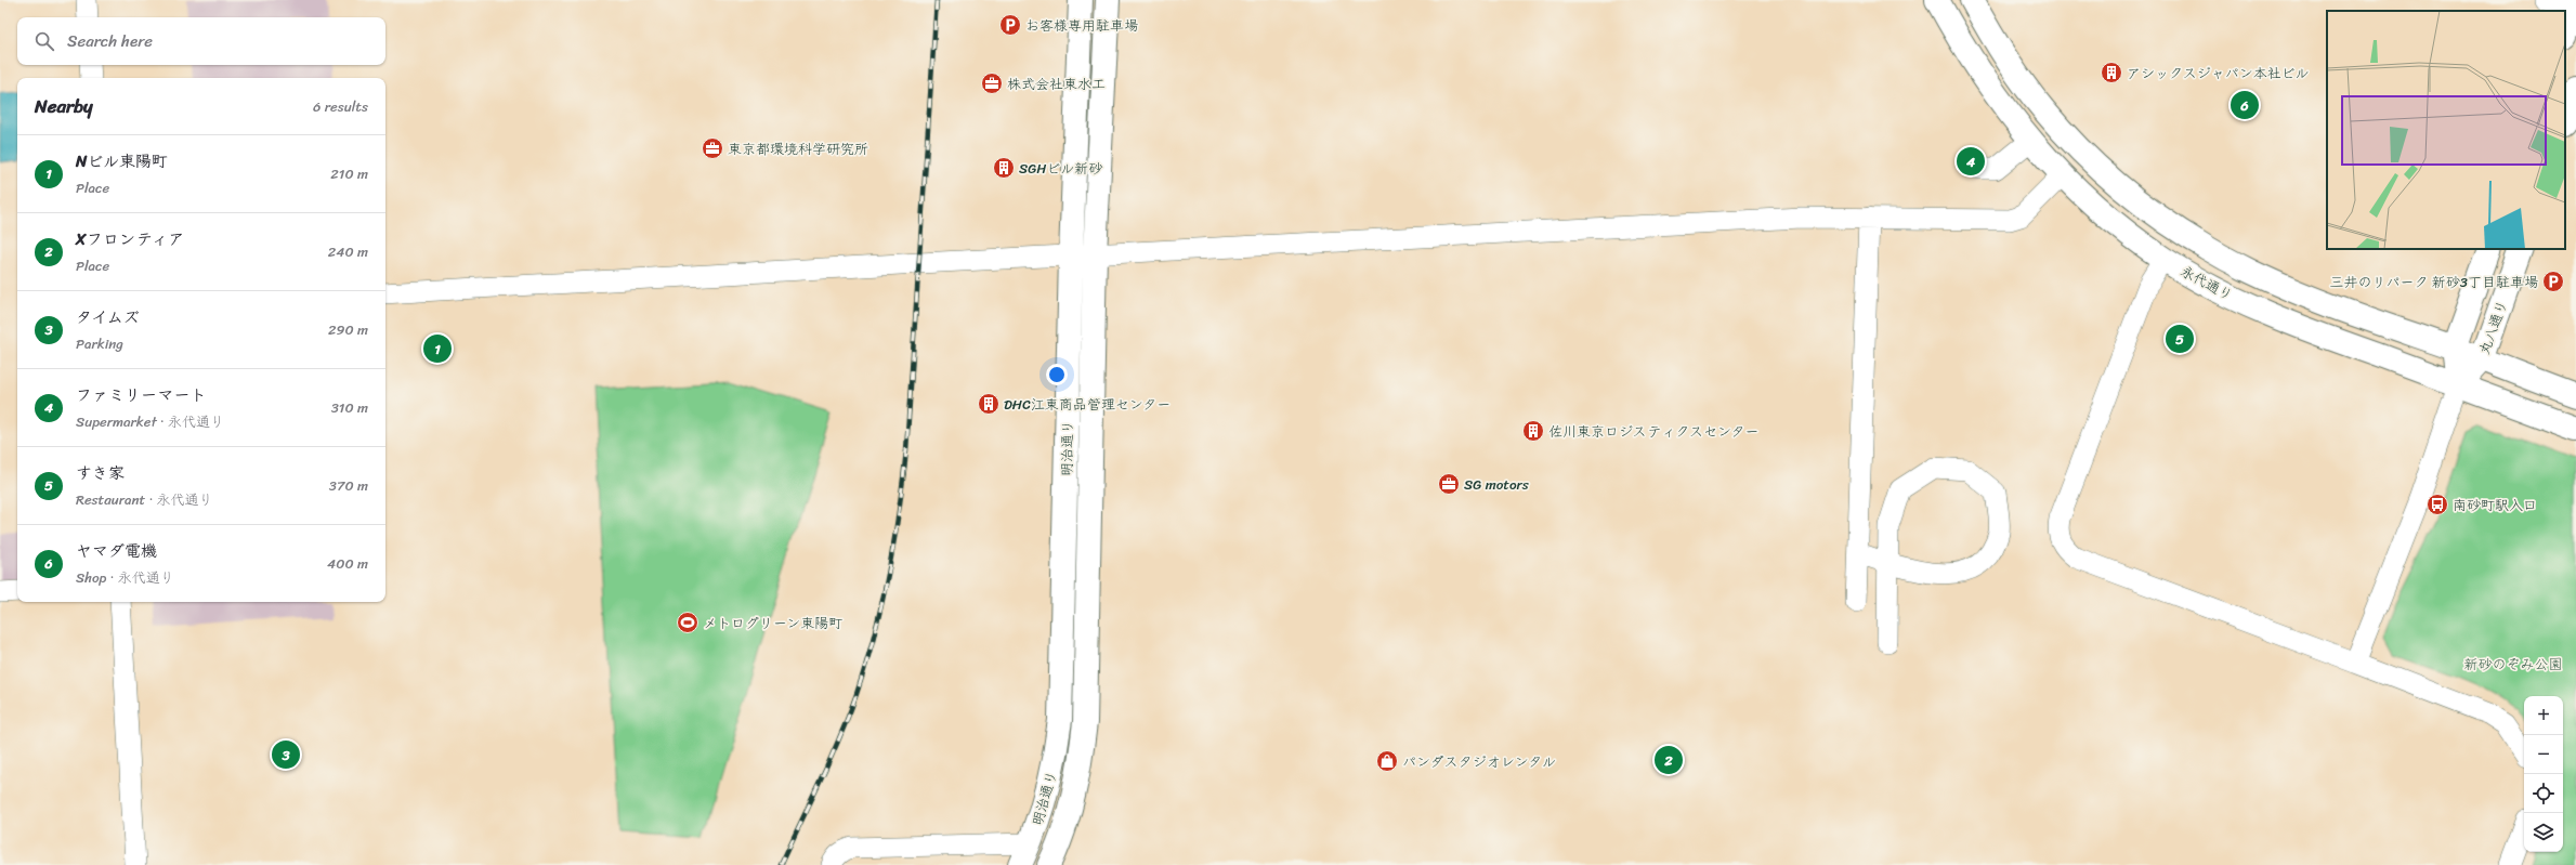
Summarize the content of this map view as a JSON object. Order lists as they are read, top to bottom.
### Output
{
  "streets": {
    "main road": ["永代通り", "丸八通り", "明治通り"]
  },
  "crossings": [
    ["永代通り", "丸八通り"]
  ],
  "parks": ["新砂のぞみ公園"],
  "places": {
    "parking": ["お客様専用駐車場", "三井のリパーク 新砂3丁目駐車場"],
    "building": [
      "アシックスジャパン本社ビル",
      "SGHビル新砂",
      "DHC江東商品管理センター",
      "佐川東京ロジスティクスセンター"
    ],
    "office": ["株式会社東水工", "東京都環境科学研究所", "SG motors"],
    "bus stop": ["南砂町駅入口"],
    "sports": ["メトログリーン東陽町"],
    "shop": ["パンダスタジオレンタル"]
  },
  "page": {
    "search": "Search here",
    "heading": ["Nearby", "6 results"],
    "pins": [
      "6",
      "4",
      "5",
      "1",
      "3",
      "2"
    ],
    "list": [
      {
        "mark": "1",
        "name": "Nビル東陽町",
        "note": "Place",
        "value": "210 m"
      },
      {
        "mark": "2",
        "name": "Xフロンティア",
        "note": "Place",
        "value": "240 m"
      },
      {
        "mark": "3",
        "name": "タイムズ",
        "note": "Parking",
        "value": "290 m"
      },
      {
        "mark": "4",
        "name": "ファミリーマート",
        "note": "Supermarket · 永代通り",
        "value": "310 m"
      },
      {
        "mark": "5",
        "name": "すき家",
        "note": "Restaurant · 永代通り",
        "value": "370 m"
      },
      {
        "mark": "6",
        "name": "ヤマダ電機",
        "note": "Shop · 永代通り",
        "value": "400 m"
      }
    ],
    "map_buttons": ["+", "−"]
  }
}
